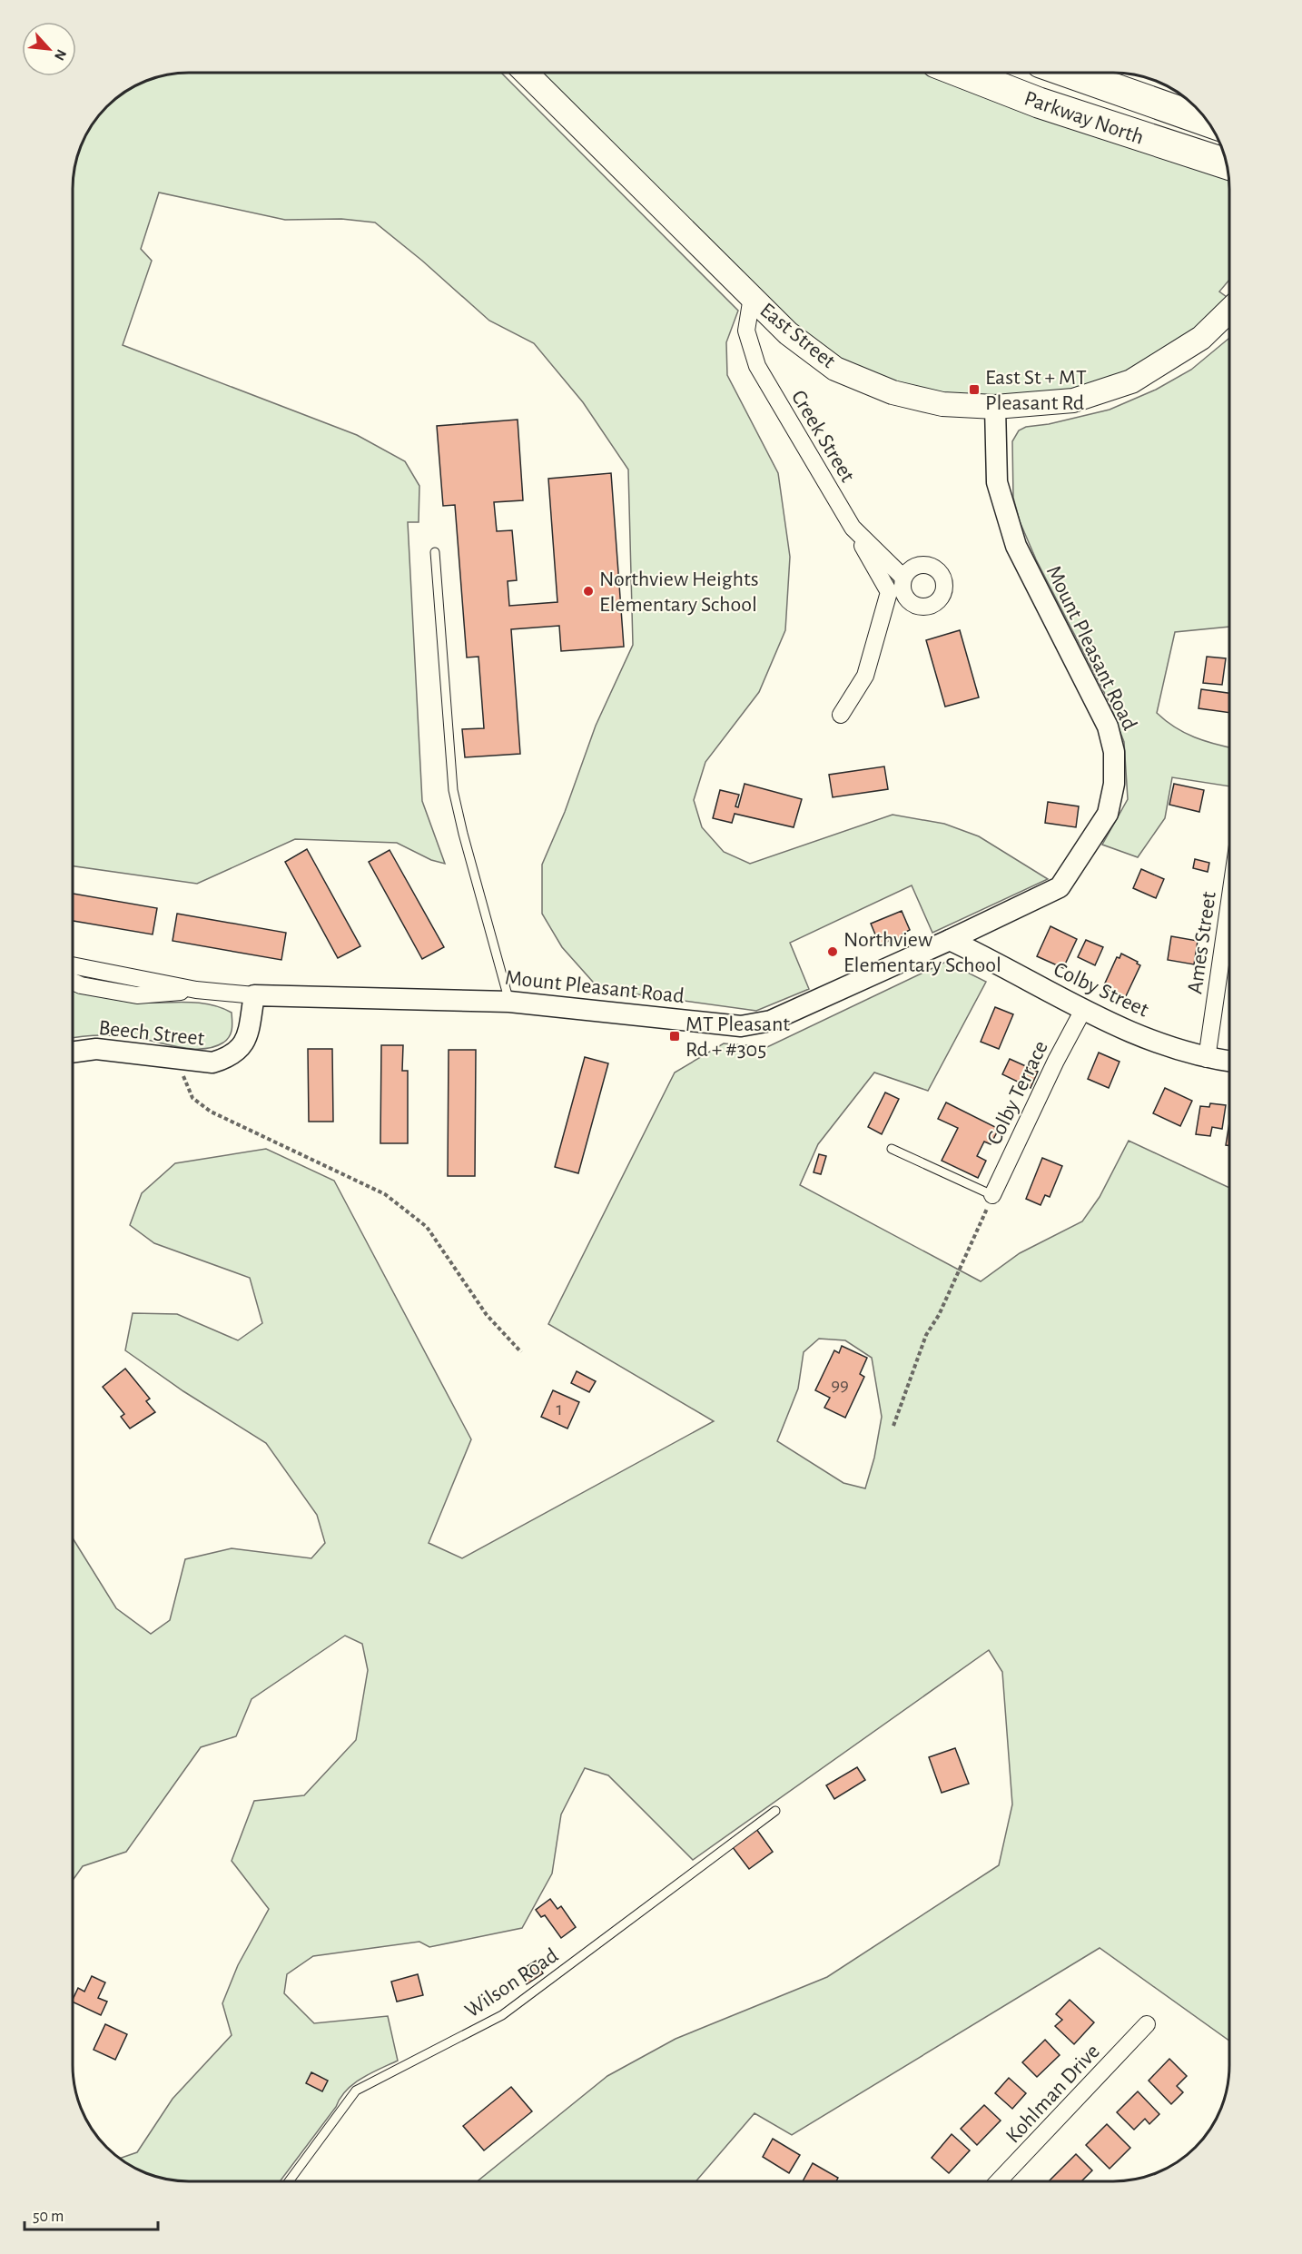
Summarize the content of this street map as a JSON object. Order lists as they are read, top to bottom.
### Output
{
  "streets": {
    "highway": ["Parkway North"],
    "main road": ["East Street"],
    "street": [
      "Creek Street",
      "Mount Pleasant Road",
      "Ames Street",
      "Colby Street",
      "Beech Street",
      "Colby Terrace",
      "Kohlman Drive"
    ],
    "lane": ["Wilson Road"]
  },
  "crossings": [
    ["East Street", "Creek Street"],
    ["East Street", "Mount Pleasant Road"],
    ["Mount Pleasant Road", "Colby Street"],
    ["Mount Pleasant Road", "Beech Street"],
    ["Ames Street", "Colby Street"],
    ["Colby Street", "Colby Terrace"]
  ],
  "places": {
    "transit": ["East St + MT Pleasant Rd", "MT Pleasant Rd + #305"],
    "other": ["Northview Heights Elementary School", "Northview Elementary School"]
  },
  "house_numbers": ["99", "1"],
  "scale_bar": "50 m",
  "north": "bottom right"
}
